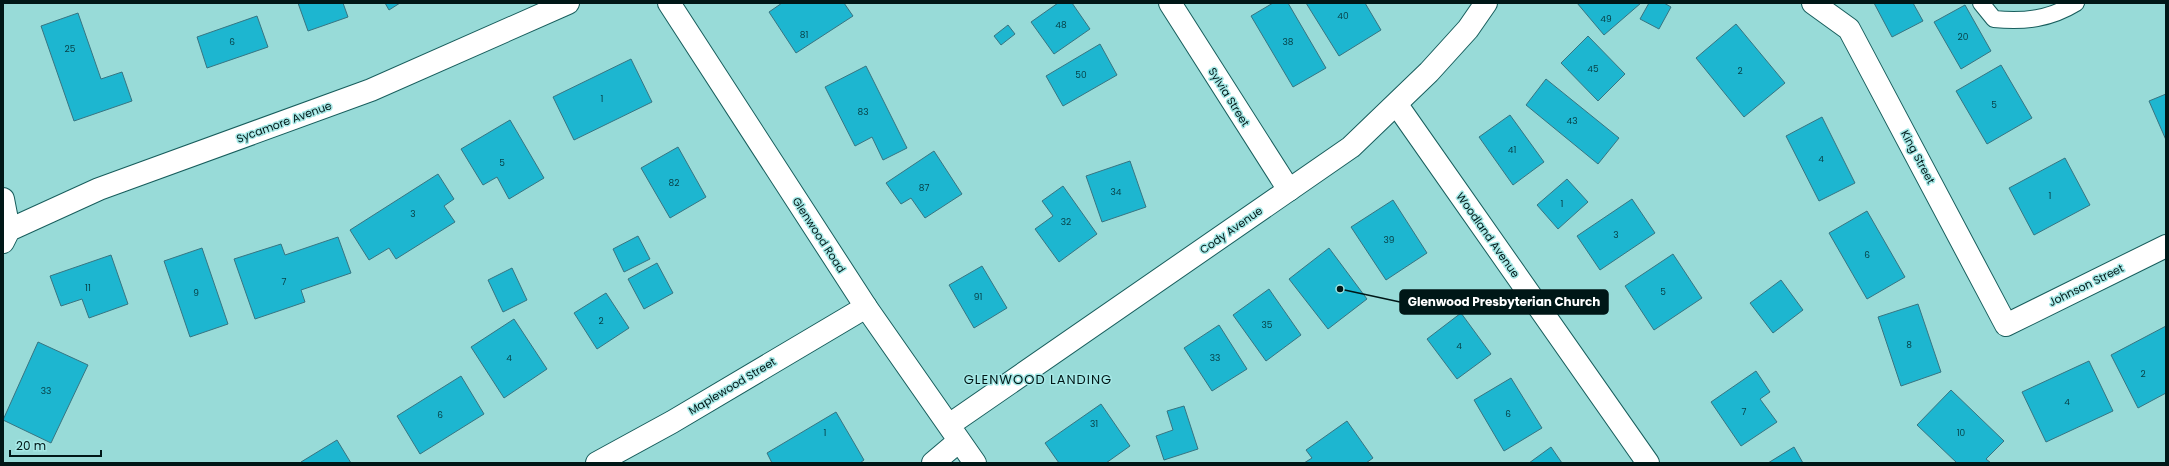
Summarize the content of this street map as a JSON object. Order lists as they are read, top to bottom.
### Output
{
  "streets": {
    "street": [
      "Sylvia Street",
      "Sycamore Avenue",
      "King Street",
      "Cody Avenue",
      "Glenwood Road",
      "Woodland Avenue",
      "Johnson Street",
      "Maplewood Street"
    ]
  },
  "crossings": [
    ["Sylvia Street", "Cody Avenue"],
    ["King Street", "Johnson Street"],
    ["Cody Avenue", "Glenwood Road"],
    ["Cody Avenue", "Woodland Avenue"],
    ["Glenwood Road", "Maplewood Street"]
  ],
  "districts": ["GLENWOOD LANDING"],
  "places": ["Glenwood Presbyterian Church"],
  "house_numbers": [
    "40",
    "49",
    "48",
    "81",
    "20",
    "6",
    "38",
    "25",
    "45",
    "2",
    "50",
    "1",
    "5",
    "83",
    "43",
    "41",
    "4",
    "5",
    "82",
    "87",
    "34",
    "1",
    "1",
    "3",
    "32",
    "3",
    "39",
    "6",
    "7",
    "11",
    "5",
    "9",
    "91",
    "2",
    "35",
    "8",
    "4",
    "4",
    "33",
    "2",
    "33",
    "4",
    "7",
    "6",
    "6",
    "31",
    "1",
    "10"
  ],
  "scale_bar": "20 m"
}
